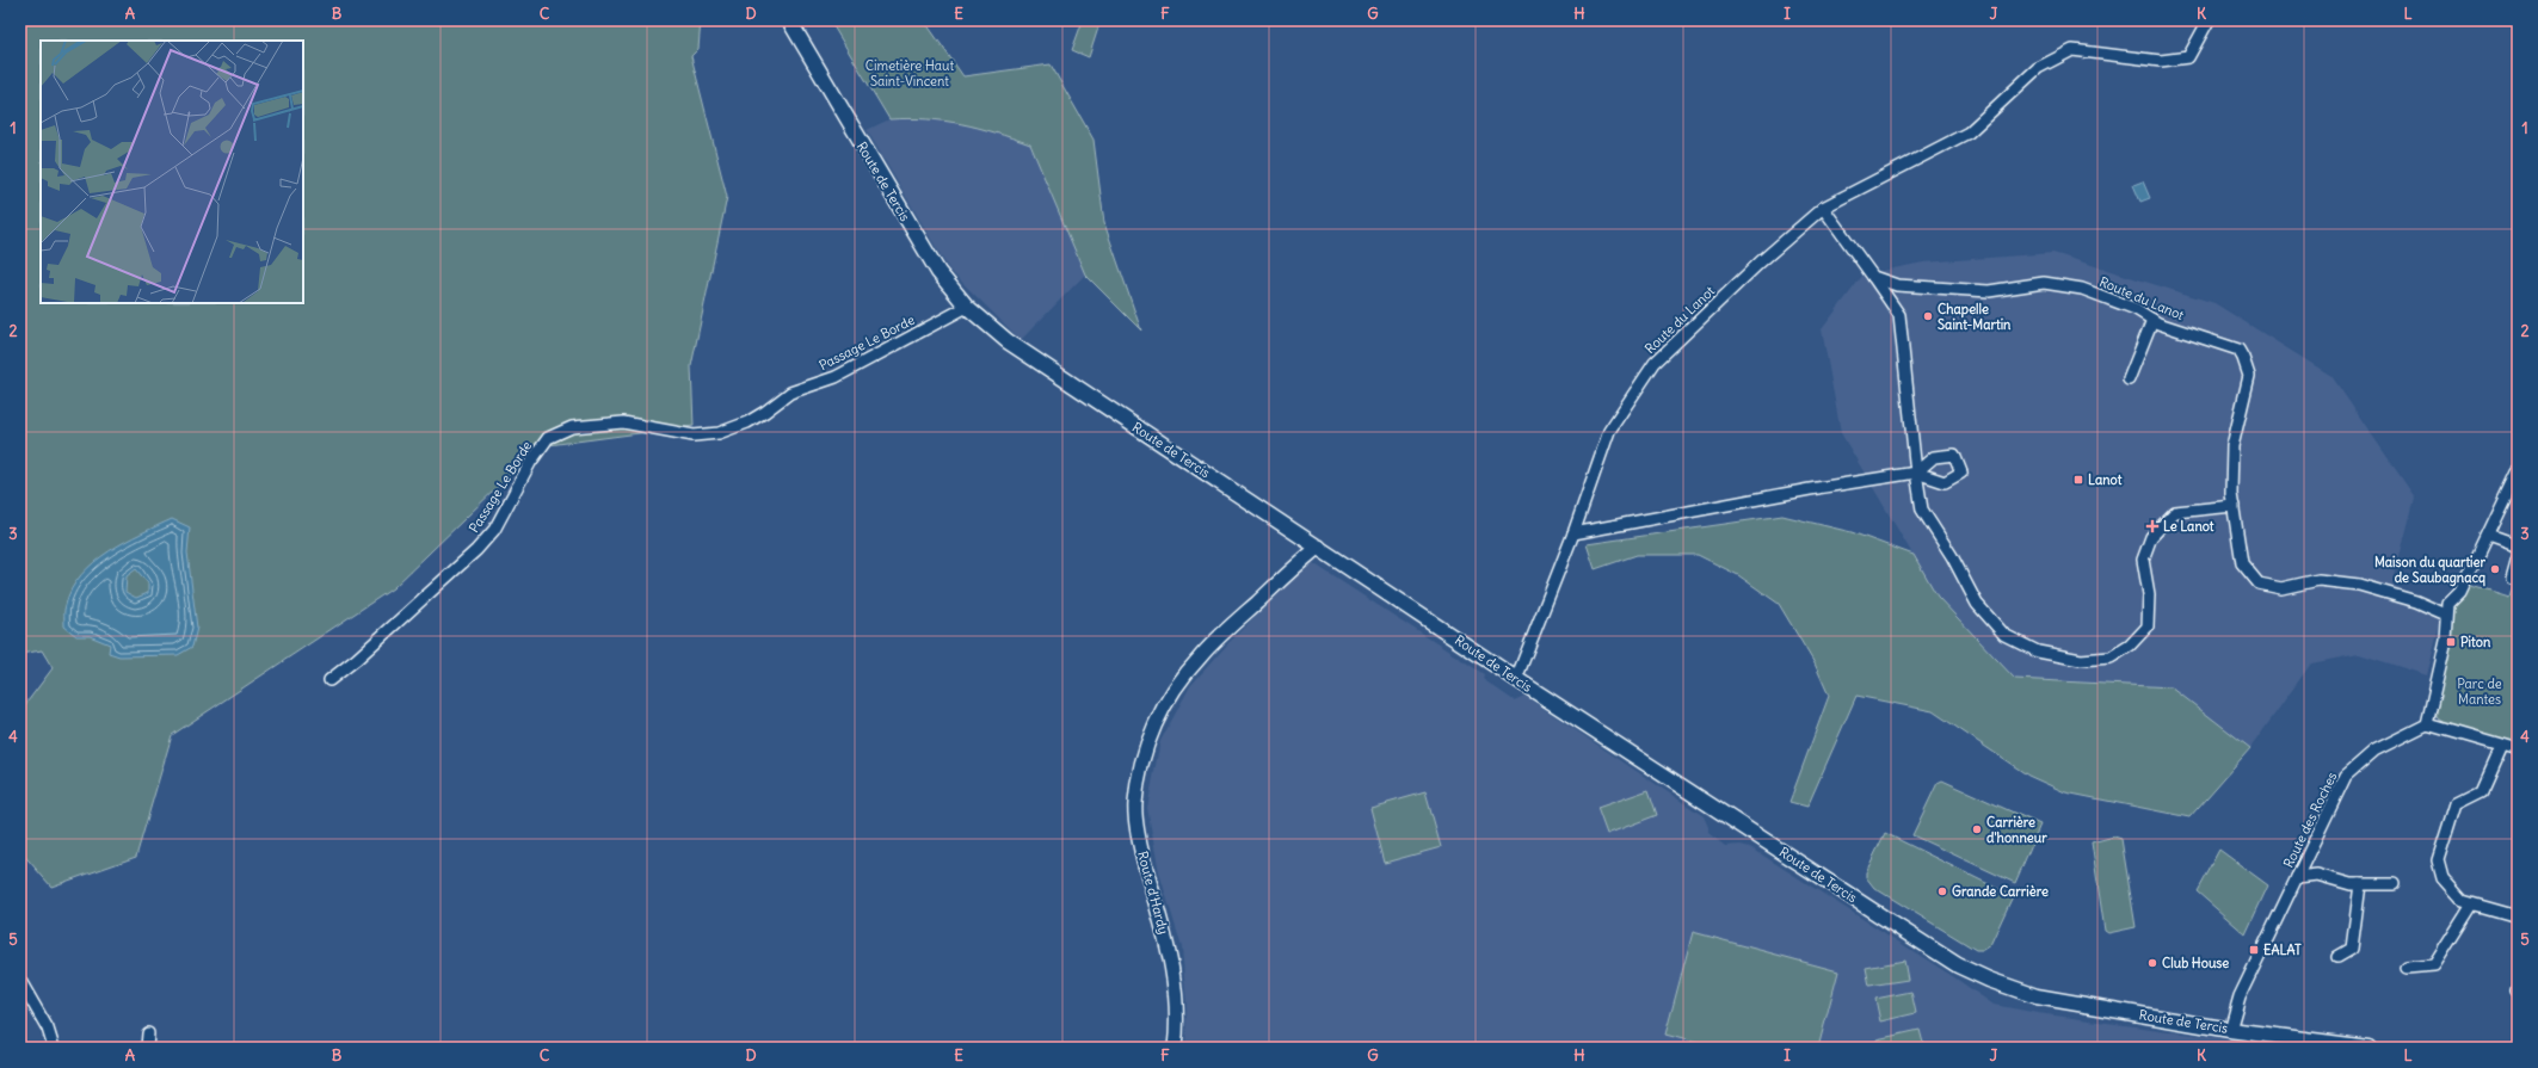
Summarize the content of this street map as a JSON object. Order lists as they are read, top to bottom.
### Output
{
  "streets": {
    "main road": ["Route de Tercis"],
    "street": [
      "Route du Lanot",
      "Passage Le Borde",
      "Route des Roches",
      "Route d'Hardy"
    ]
  },
  "crossings": [
    ["Route de Tercis", "Route du Lanot"],
    ["Route de Tercis", "Passage Le Borde"],
    ["Route de Tercis", "Route des Roches"],
    ["Route de Tercis", "Route d'Hardy"]
  ],
  "parks": ["Cimetière Haut Saint-Vincent", "Parc de Mantes"],
  "places": {
    "other": [
      "Chapelle Saint-Martin",
      "Maison du quartier de Saubagnacq",
      "Carrière d'honneur",
      "Grande Carrière",
      "Club House"
    ],
    "transit": ["Lanot", "Piton", "EALAT"],
    "health": ["Le Lanot"]
  },
  "grid": {
    "columns": [
      "A",
      "B",
      "C",
      "D",
      "E",
      "F",
      "G",
      "H",
      "I",
      "J",
      "K",
      "L"
    ],
    "rows": [
      "1",
      "2",
      "3",
      "4",
      "5"
    ]
  }
}
